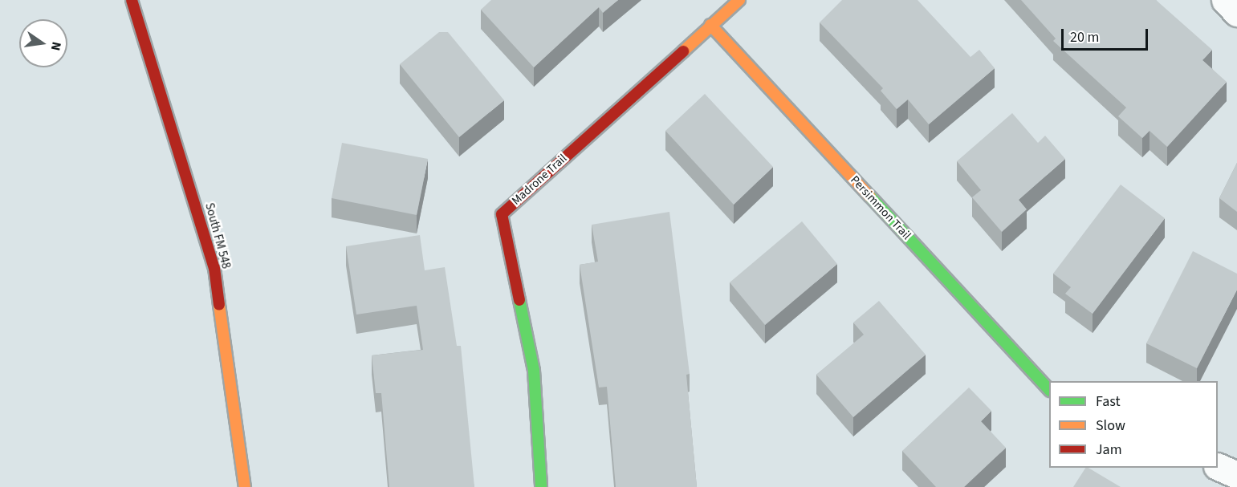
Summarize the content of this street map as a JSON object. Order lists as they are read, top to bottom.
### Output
{
  "streets": {
    "street": ["Madrone Trail", "Persimmon Trail", "South FM 548"]
  },
  "crossings": [
    ["Madrone Trail", "Persimmon Trail"]
  ],
  "legend": ["Fast", "Slow", "Jam"],
  "scale_bar": "20 m",
  "north": "right"
}
